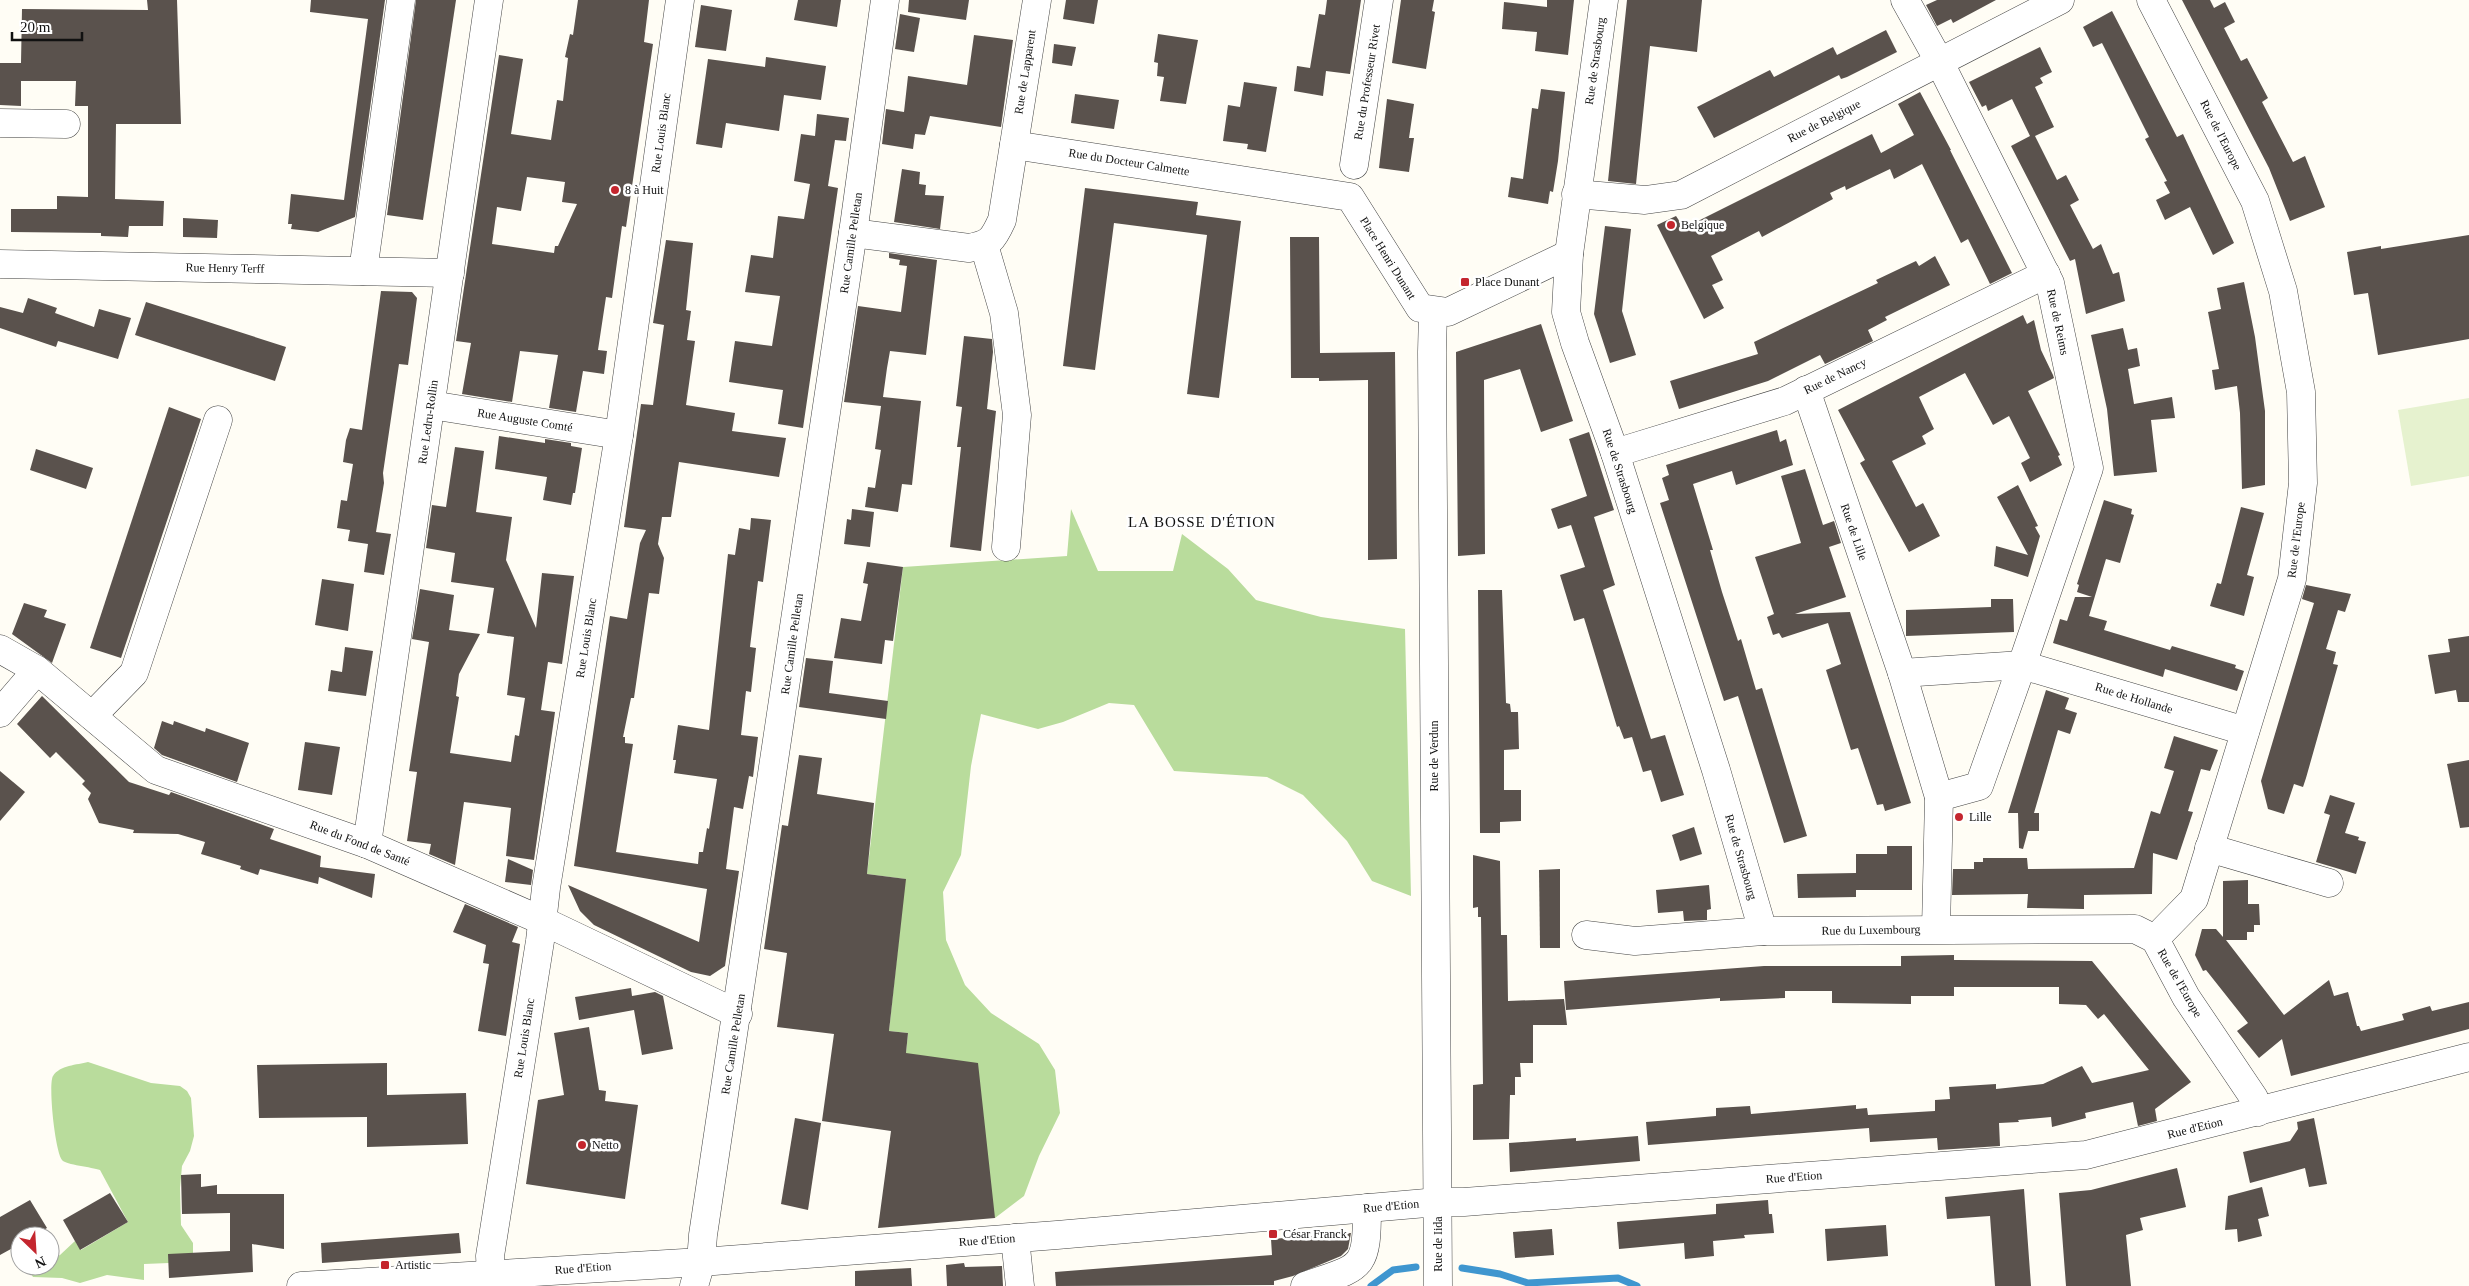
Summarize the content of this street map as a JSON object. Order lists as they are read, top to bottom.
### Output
{
  "streets": {
    "street": [
      "Rue de Strasbourg",
      "Rue de Lapparent",
      "Rue du Professeur Rivet",
      "Rue de Belgique",
      "Rue Louis Blanc",
      "Rue de l'Europe",
      "Rue du Docteur Calmette",
      "Rue Camille Pelletan",
      "Place Henri Dunant",
      "Rue Henry Terff",
      "Rue de Reims",
      "Rue de Nancy",
      "Rue Auguste Comté",
      "Rue Ledru-Rollin",
      "Rue de Lille",
      "Rue de Hollande",
      "Rue de Verdun",
      "Rue du Fond de Santé",
      "Rue du Luxembourg",
      "Rue d'Etion",
      "Rue de Iida"
    ]
  },
  "crossings": [
    ["Rue de Strasbourg", "Rue de Belgique"],
    ["Rue de Strasbourg", "Rue de Nancy"],
    ["Rue de Strasbourg", "Rue du Luxembourg"],
    ["Rue de Lapparent", "Rue du Docteur Calmette"],
    ["Rue de Belgique", "Rue de Reims"],
    ["Rue Louis Blanc", "Rue Auguste Comté"],
    ["Rue Louis Blanc", "Rue du Fond de Santé"],
    ["Rue Louis Blanc", "Rue d'Etion"],
    ["Rue de l'Europe", "Rue de Hollande"],
    ["Rue de l'Europe", "Rue du Luxembourg"],
    ["Rue de l'Europe", "Rue d'Etion"],
    ["Rue du Docteur Calmette", "Place Henri Dunant"],
    ["Rue Camille Pelletan", "Rue du Fond de Santé"],
    ["Rue Camille Pelletan", "Rue d'Etion"],
    ["Place Henri Dunant", "Rue de Verdun"],
    ["Rue Henry Terff", "Rue Ledru-Rollin"],
    ["Rue de Reims", "Rue de Nancy"],
    ["Rue de Reims", "Rue de Hollande"],
    ["Rue de Nancy", "Rue de Lille"],
    ["Rue Auguste Comté", "Rue Ledru-Rollin"],
    ["Rue Ledru-Rollin", "Rue du Fond de Santé"],
    ["Rue de Lille", "Rue du Luxembourg"],
    ["Rue de Verdun", "Rue d'Etion"],
    ["Rue de Verdun", "Rue de Iida"],
    ["Rue d'Etion", "Rue de Iida"]
  ],
  "districts": ["LA BOSSE D'ÉTION"],
  "places": {
    "other": [
      "8 à Huit",
      "Belgique",
      "Lille",
      "Netto"
    ],
    "transit": ["Place Dunant", "César Franck", "Artistic"]
  },
  "scale_bar": "20 m",
  "north": "bottom right"
}
